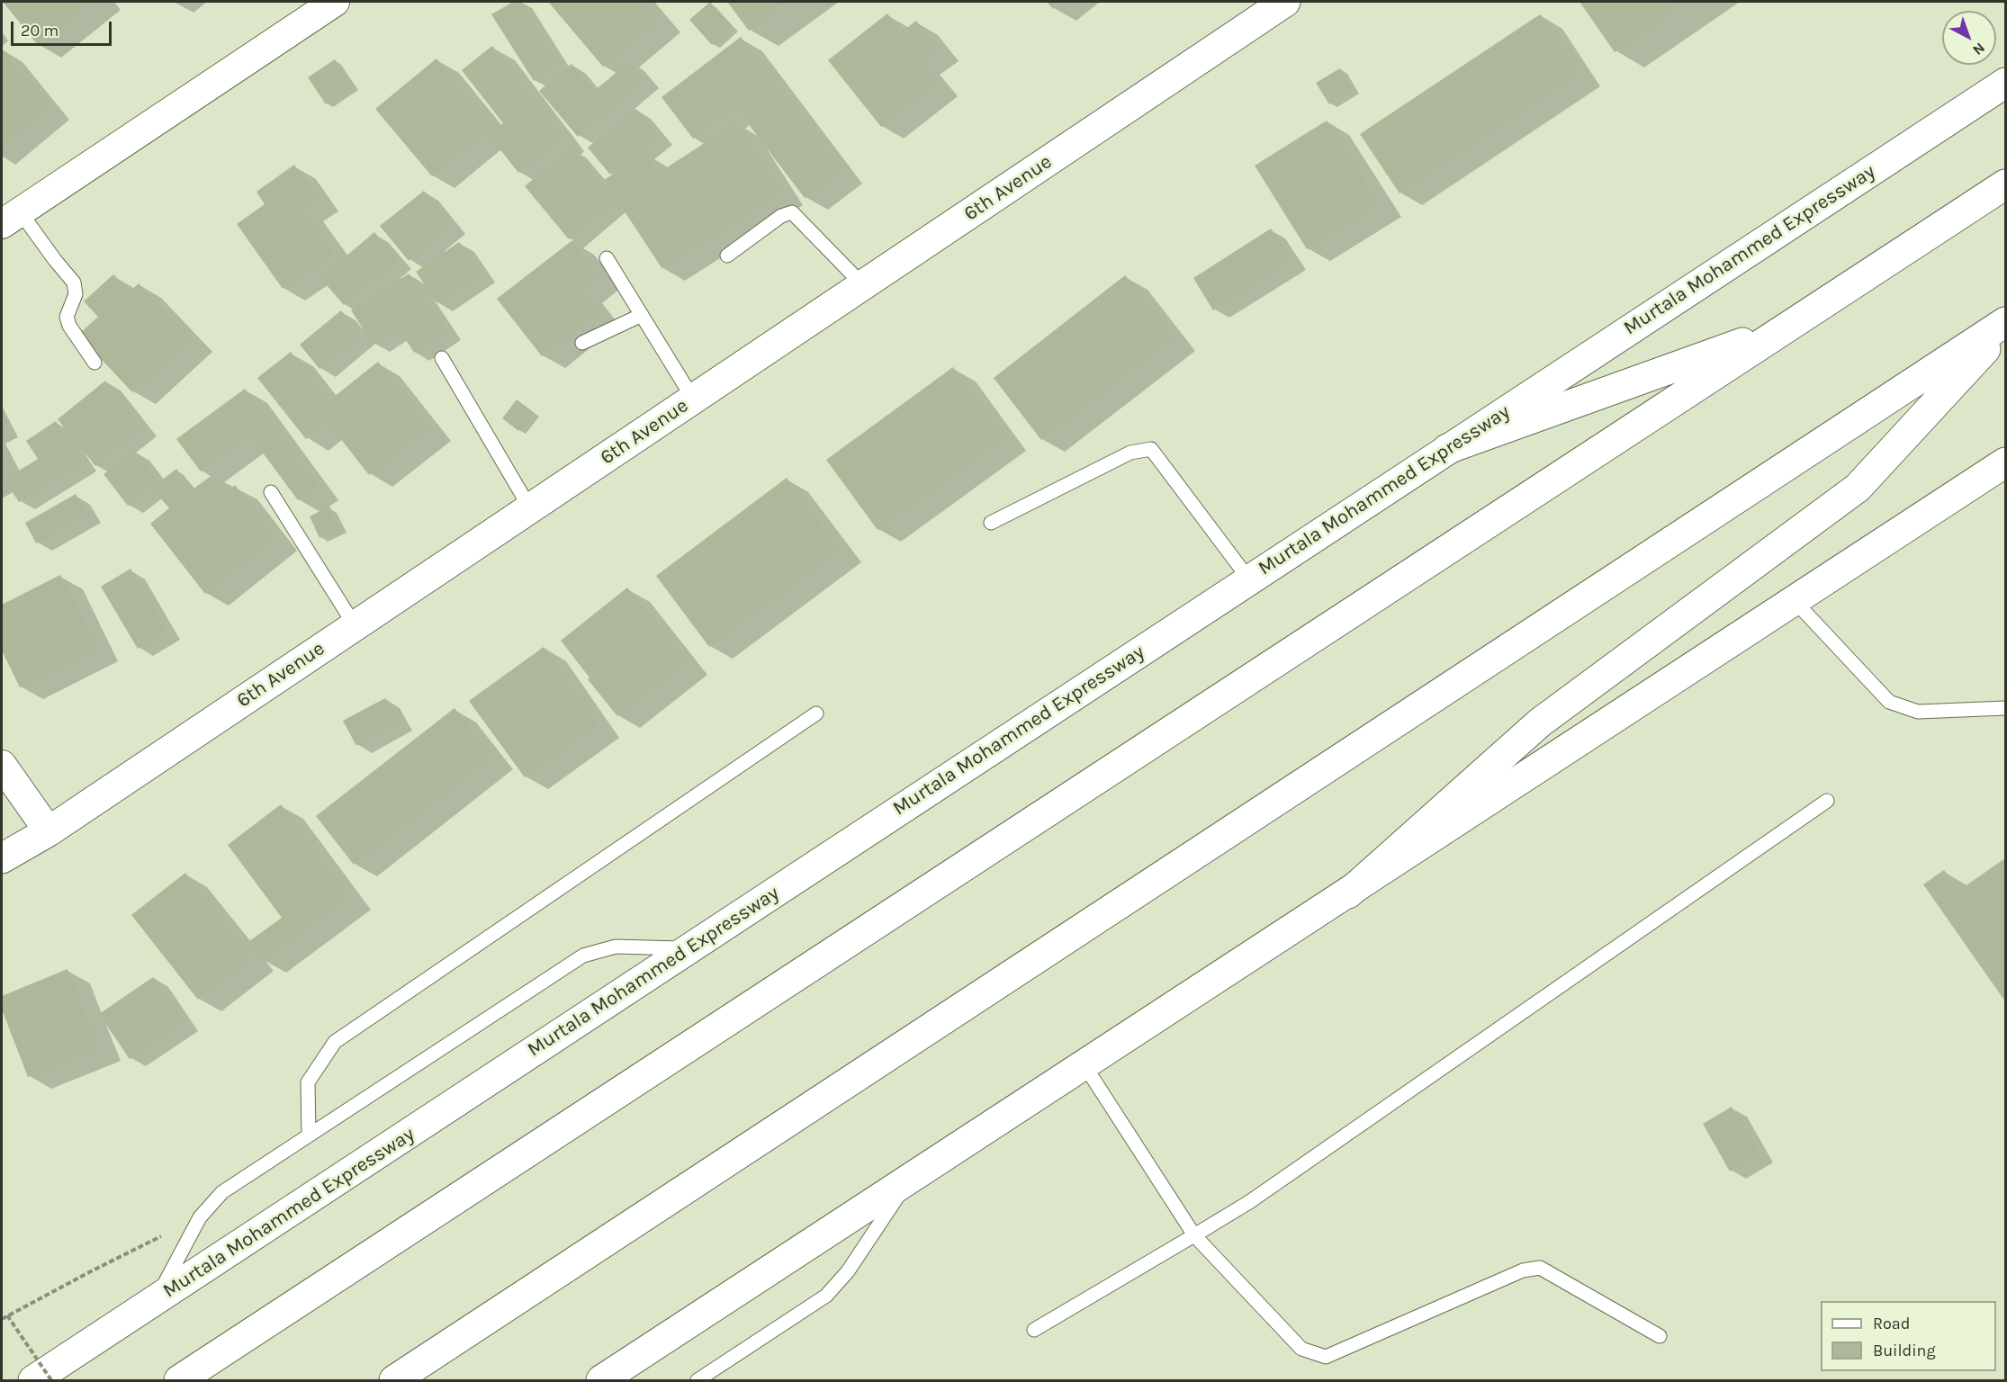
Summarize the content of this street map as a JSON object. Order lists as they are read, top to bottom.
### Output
{
  "streets": {
    "main road": ["6th Avenue", "Murtala Mohammed Expressway"]
  },
  "legend": ["Road", "Building"],
  "scale_bar": "20 m",
  "north": "bottom right"
}
